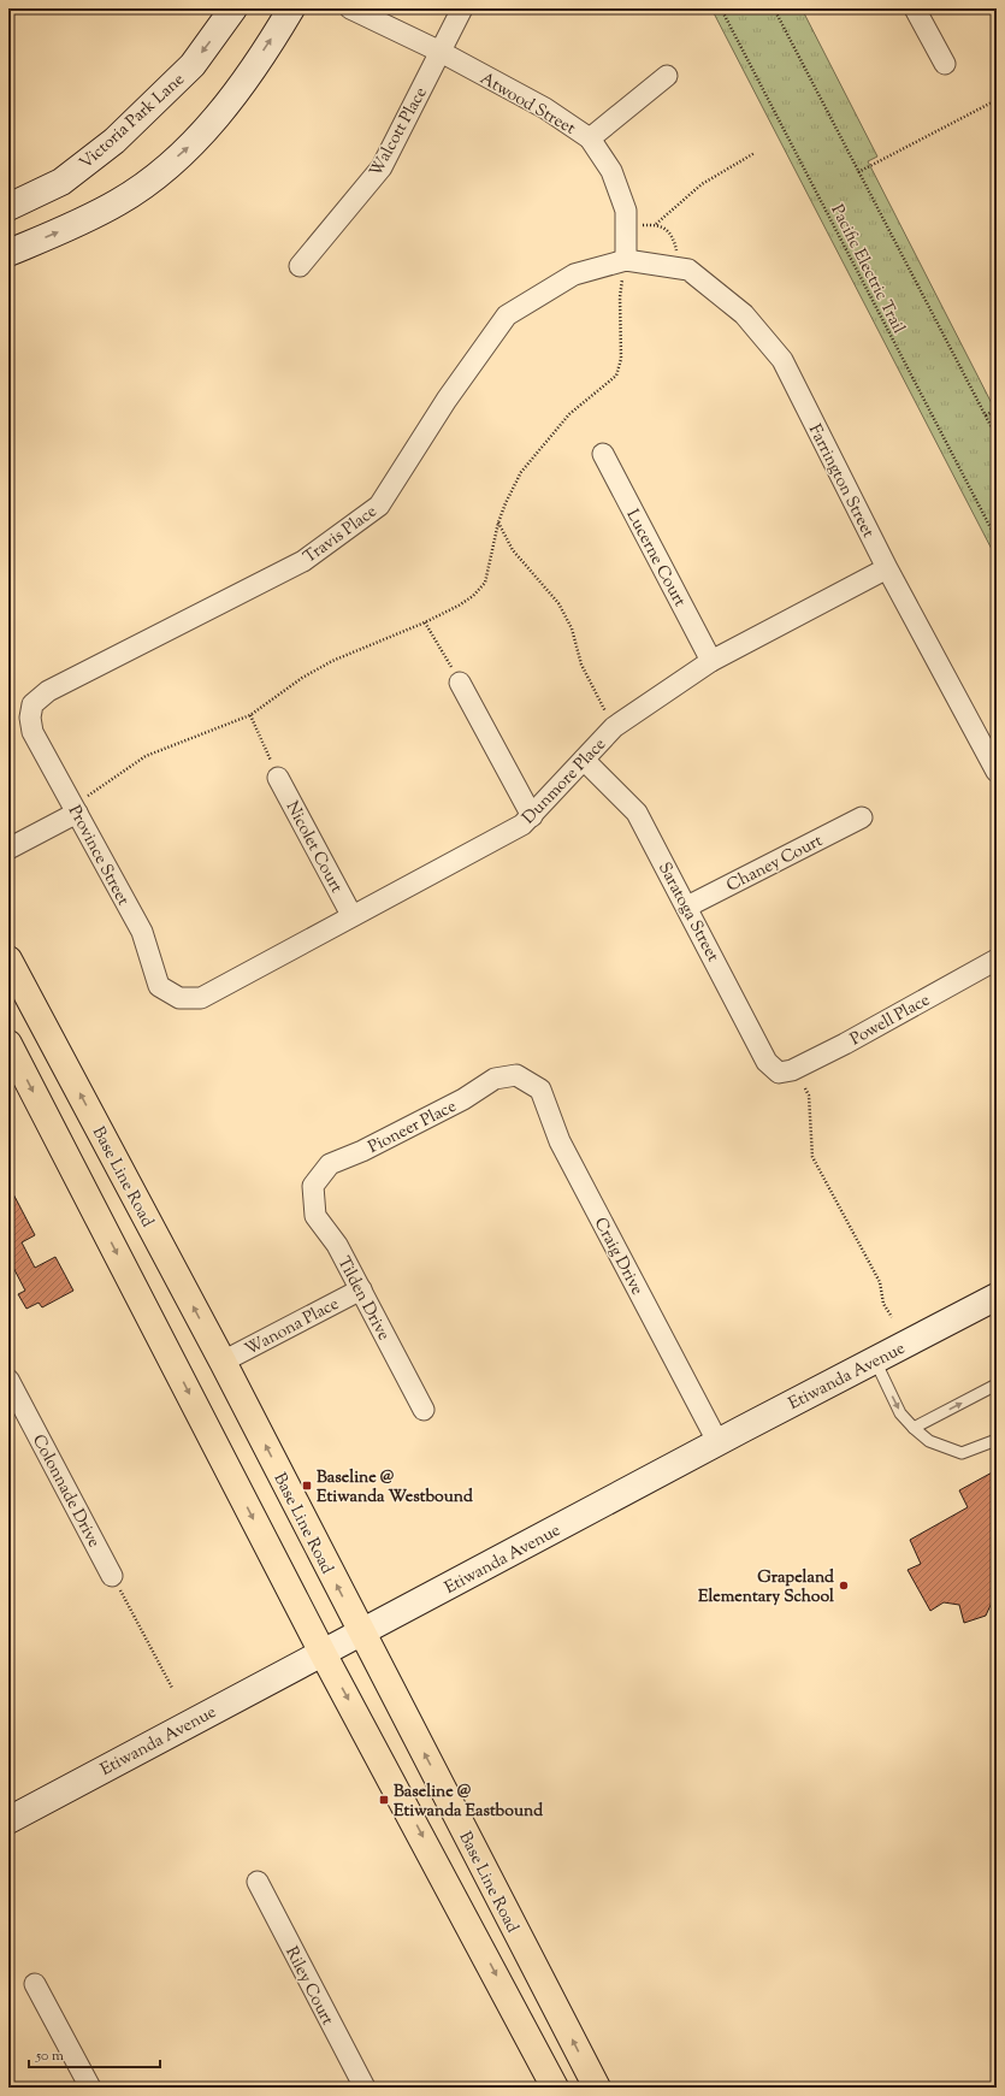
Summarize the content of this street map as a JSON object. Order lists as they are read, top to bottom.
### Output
{
  "streets": {
    "main road": ["Base Line Road"],
    "street": [
      "Atwood Street",
      "Victoria Park Lane",
      "Walcott Place",
      "Farrington Street",
      "Travis Place",
      "Lucerne Court",
      "Dunmore Place",
      "Nicolet Court",
      "Province Street",
      "Chaney Court",
      "Saratoga Street",
      "Powell Place",
      "Pioneer Place",
      "Craig Drive",
      "Tilden Drive",
      "Wanona Place",
      "Etiwanda Avenue",
      "Colonnade Drive",
      "Riley Court"
    ],
    "path": ["Pacific Electric Trail"]
  },
  "crossings": [
    ["Atwood Street", "Walcott Place"],
    ["Atwood Street", "Farrington Street"],
    ["Atwood Street", "Travis Place"],
    ["Farrington Street", "Travis Place"],
    ["Farrington Street", "Dunmore Place"],
    ["Travis Place", "Province Street"],
    ["Lucerne Court", "Dunmore Place"],
    ["Dunmore Place", "Nicolet Court"],
    ["Dunmore Place", "Province Street"],
    ["Dunmore Place", "Saratoga Street"],
    ["Chaney Court", "Saratoga Street"],
    ["Saratoga Street", "Powell Place"],
    ["Pioneer Place", "Craig Drive"],
    ["Pioneer Place", "Tilden Drive"],
    ["Base Line Road", "Wanona Place"],
    ["Base Line Road", "Etiwanda Avenue"],
    ["Craig Drive", "Etiwanda Avenue"],
    ["Tilden Drive", "Wanona Place"]
  ],
  "places": {
    "transit": ["Baseline @ Etiwanda Westbound", "Baseline @ Etiwanda Eastbound"],
    "other": ["Grapeland Elementary School"]
  },
  "scale_bar": "50 m"
}
